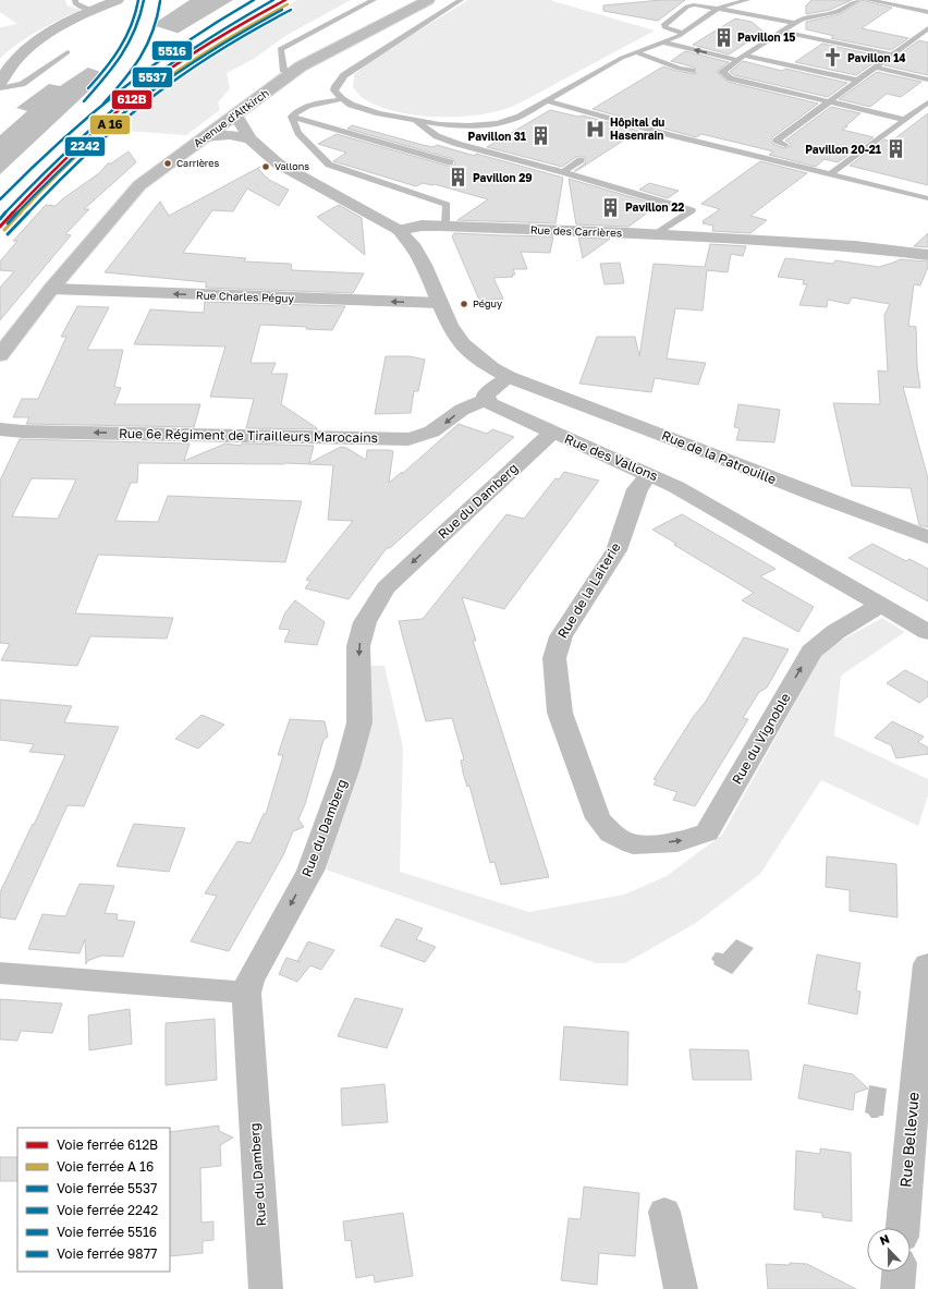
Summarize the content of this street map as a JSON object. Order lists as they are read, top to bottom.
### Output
{
  "streets": {
    "street": [
      "Avenue d'Altkirch",
      "Rue des Carrières",
      "Rue Charles Péguy",
      "Rue 6e Régiment de Tirailleurs Marocains",
      "Rue des Vallons",
      "Rue de la Patrouille",
      "Rue du Damberg",
      "Rue de la Laiterie",
      "Rue du Vignoble",
      "Rue Bellevue"
    ]
  },
  "crossings": [
    ["Avenue d'Altkirch", "Rue Charles Péguy"],
    ["Rue 6e Régiment de Tirailleurs Marocains", "Rue des Vallons"],
    ["Rue des Vallons", "Rue du Damberg"],
    ["Rue des Vallons", "Rue de la Laiterie"],
    ["Rue des Vallons", "Rue du Vignoble"],
    ["Rue de la Laiterie", "Rue du Vignoble"]
  ],
  "one_way": [
    "Rue Charles Péguy",
    "Rue 6e Régiment de Tirailleurs Marocains",
    "Rue du Damberg",
    "Rue du Vignoble"
  ],
  "places": {
    "building": [
      "Pavillon 15",
      "Pavillon 31",
      "Pavillon 20-21",
      "Pavillon 29",
      "Pavillon 22"
    ],
    "church": ["Pavillon 14"],
    "hospital": ["Hôpital du Hasenrain"],
    "other": ["Carrières", "Vallons", "Péguy"]
  },
  "lines": [
    "rail line 612B",
    "rail line 5537",
    "rail line 5516",
    "rail line 2242",
    "rail line 9877"
  ],
  "legend": [
    "Voie ferrée 612B",
    "Voie ferrée A 16",
    "Voie ferrée 5537",
    "Voie ferrée 2242",
    "Voie ferrée 5516",
    "Voie ferrée 9877"
  ],
  "north": "top"
}
